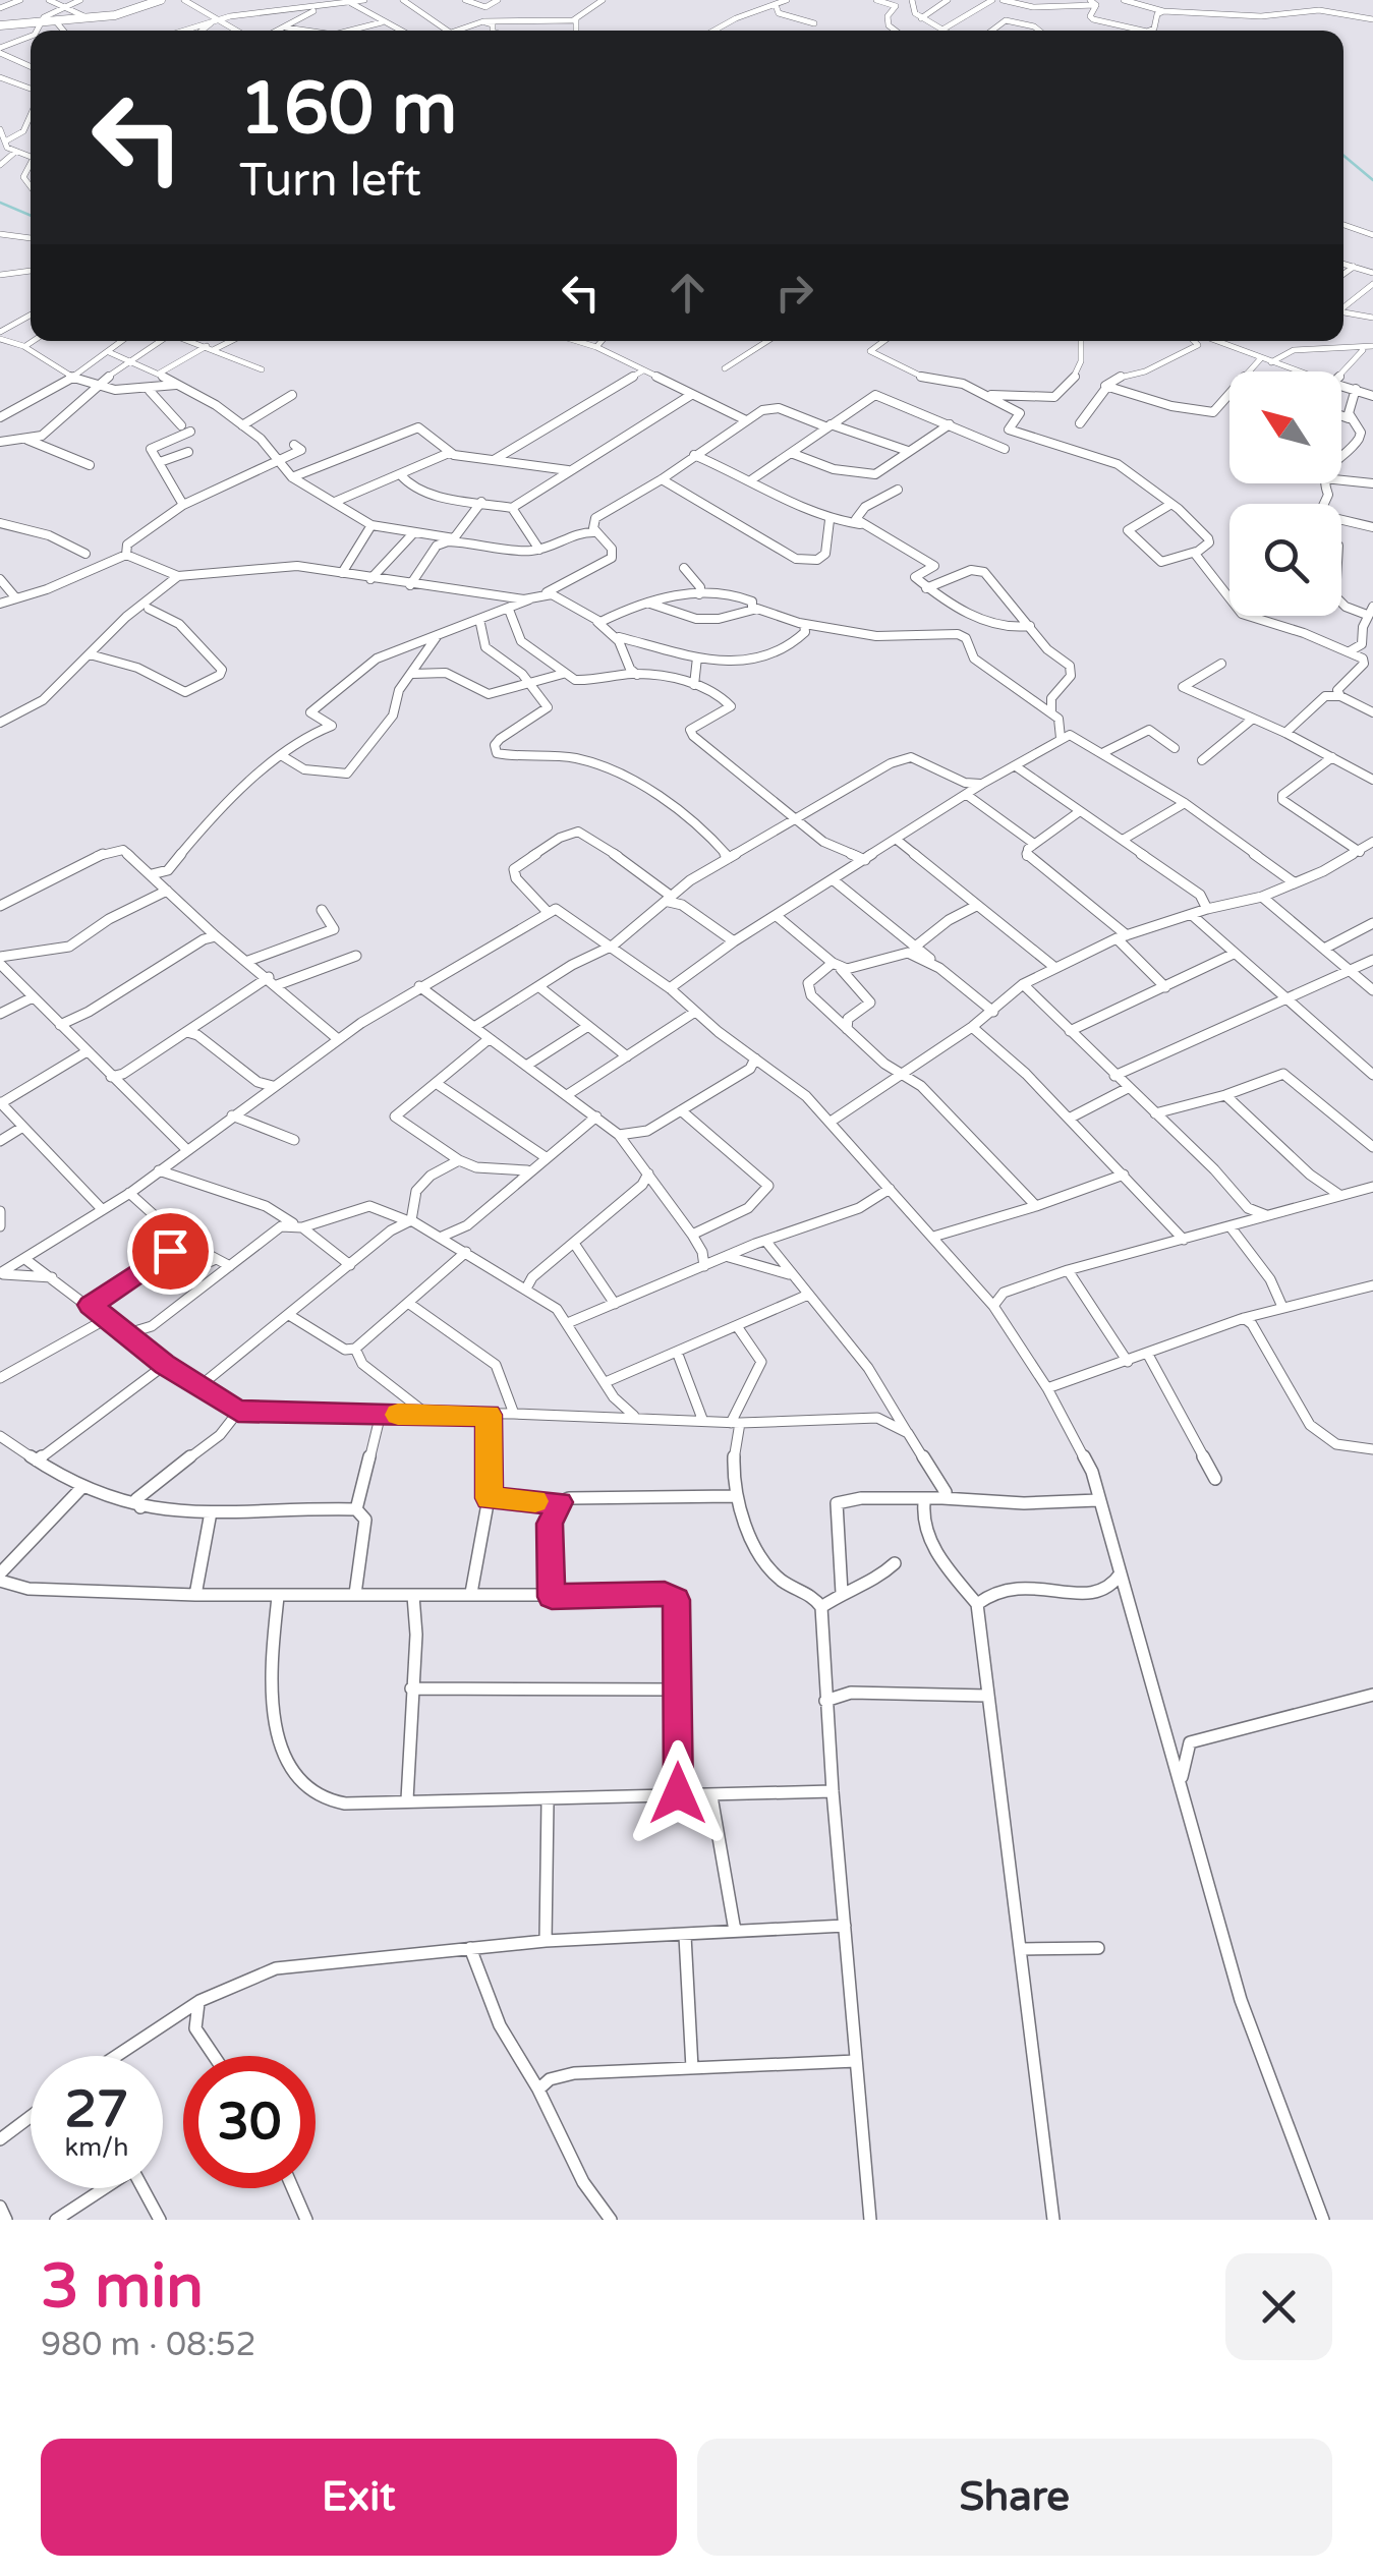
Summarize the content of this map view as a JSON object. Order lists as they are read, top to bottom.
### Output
{
  "north": "top left",
  "page": {
    "turn": ["160 m", "Turn left"],
    "speed": "27 km/h",
    "limit": "30",
    "heading": ["3 min", "980 m · 08:52"],
    "buttons": ["Exit", "Share"]
  }
}
